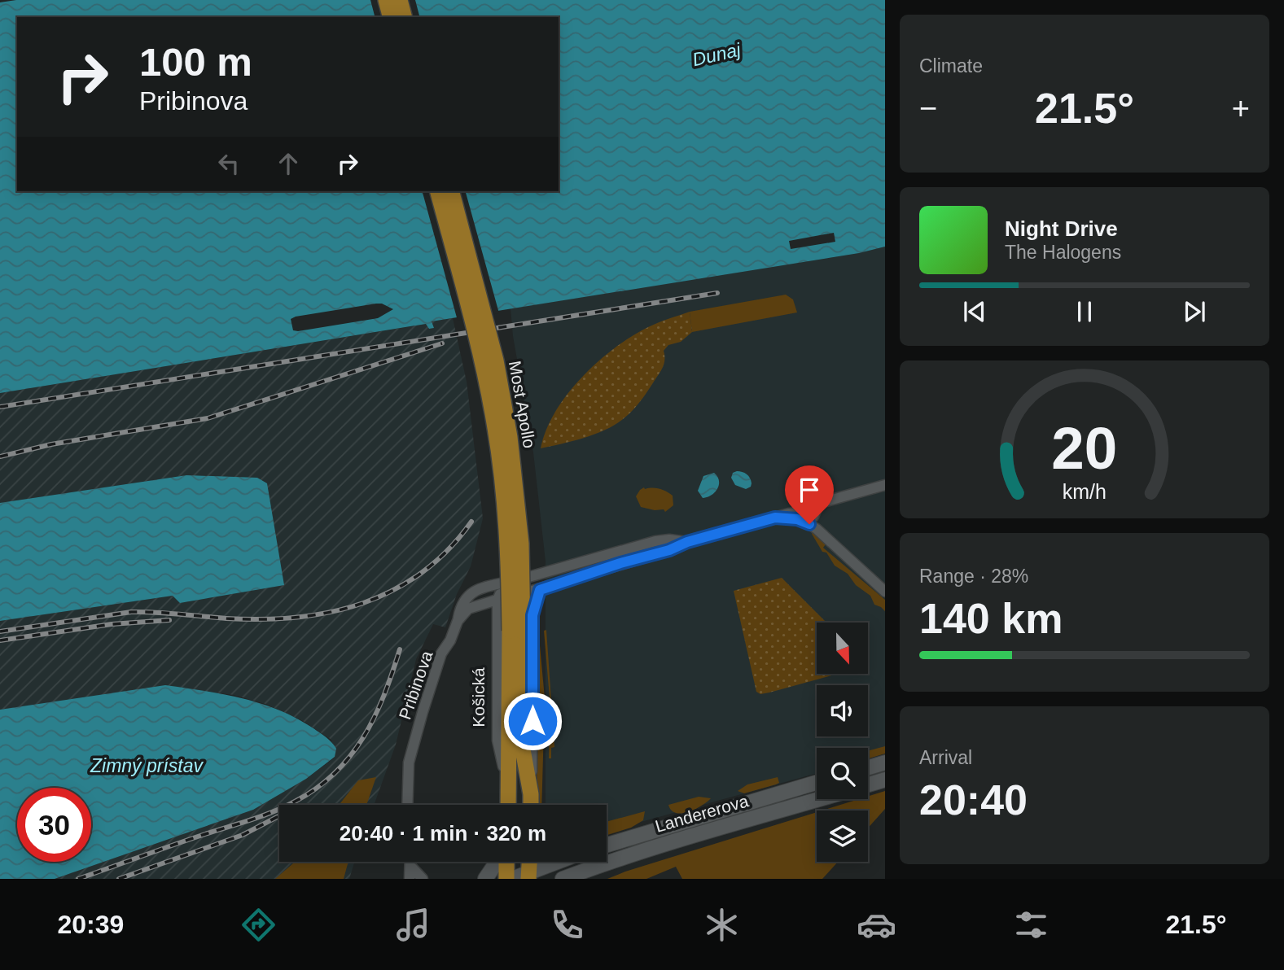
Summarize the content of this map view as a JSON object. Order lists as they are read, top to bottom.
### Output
{
  "streets": {
    "main road": ["Most Apollo", "Košická"],
    "street": ["Pribinova", "Landererova"]
  },
  "crossings": [
    ["Most Apollo", "Košická"],
    ["Pribinova", "Košická"]
  ],
  "water": ["Dunaj", "Zimný prístav"],
  "north": "bottom",
  "page": {
    "tile": [
      "Climate",
      ["Range · 28%", "140 km"],
      ["Arrival", "20:40"]
    ],
    "turn": ["100 m", "Pribinova"],
    "heat": ["−", "21.5°", "+"],
    "song": ["Night Drive", "The Halogens"],
    "limit": "30",
    "trip": "20:40 · 1 min · 320 m",
    "tabs": ["20:39", "21.5°"],
    "gauge": ["20", "km/h"]
  }
}
